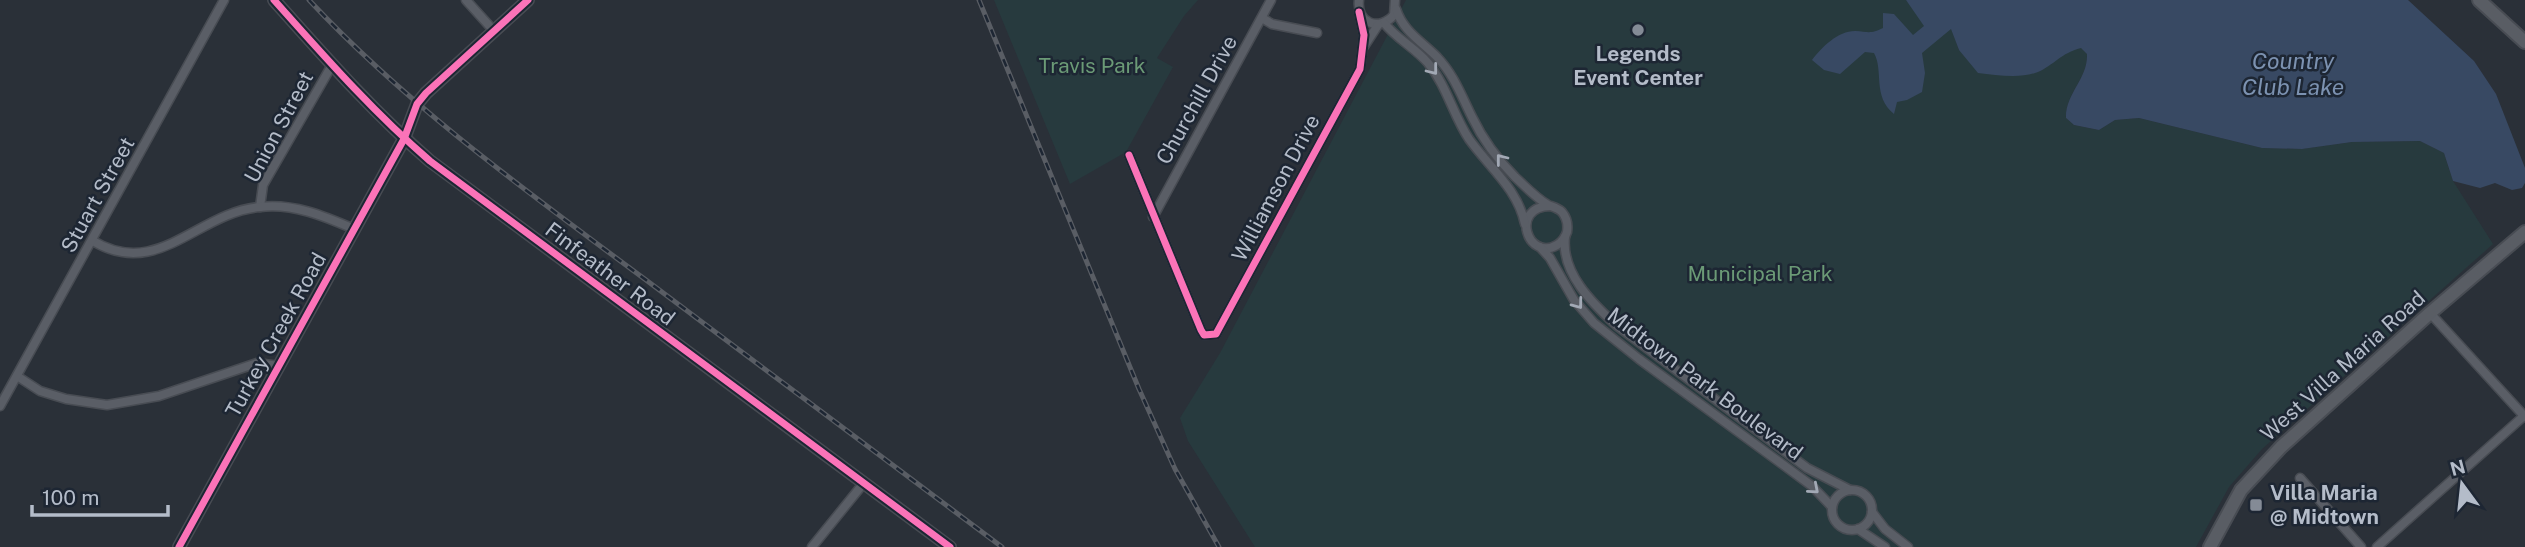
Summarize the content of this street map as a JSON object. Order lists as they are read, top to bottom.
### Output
{
  "streets": {
    "main road": ["West Villa Maria Road"],
    "street": [
      "Churchill Drive",
      "Union Street",
      "Williamson Drive",
      "Stuart Street",
      "Finfeather Road",
      "Turkey Creek Road",
      "Midtown Park Boulevard"
    ]
  },
  "crossings": [
    ["Churchill Drive", "Williamson Drive"],
    ["Union Street", "Finfeather Road"],
    ["Finfeather Road", "Turkey Creek Road"]
  ],
  "water": ["Country Club Lake"],
  "parks": ["Travis Park", "Municipal Park"],
  "places": {
    "other": ["Legends Event Center"],
    "transit": ["Villa Maria @ Midtown"]
  },
  "scale_bar": "100 m",
  "north": "top"
}
